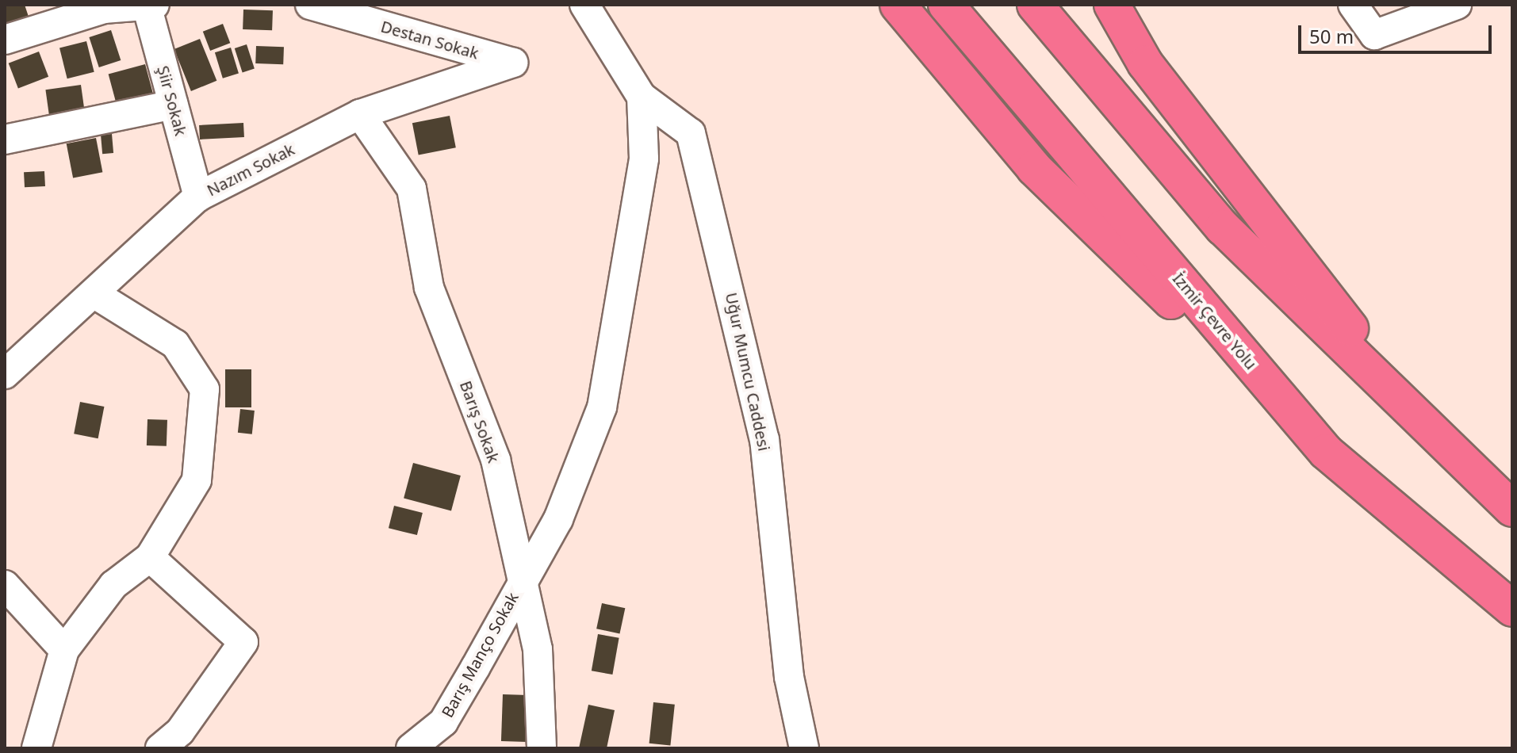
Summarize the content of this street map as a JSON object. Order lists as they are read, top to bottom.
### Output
{
  "streets": {
    "highway": ["İzmir Çevre Yolu"],
    "street": [
      "Destan Sokak",
      "Şiir Sokak",
      "Nazım Sokak",
      "Uğur Mumcu Caddesi",
      "Barış Sokak",
      "Barış Manço Sokak"
    ]
  },
  "crossings": [
    ["Destan Sokak", "Nazım Sokak"],
    ["Şiir Sokak", "Nazım Sokak"],
    ["Nazım Sokak", "Barış Sokak"],
    ["Uğur Mumcu Caddesi", "Barış Manço Sokak"],
    ["Barış Sokak", "Barış Manço Sokak"]
  ],
  "scale_bar": "50 m"
}
